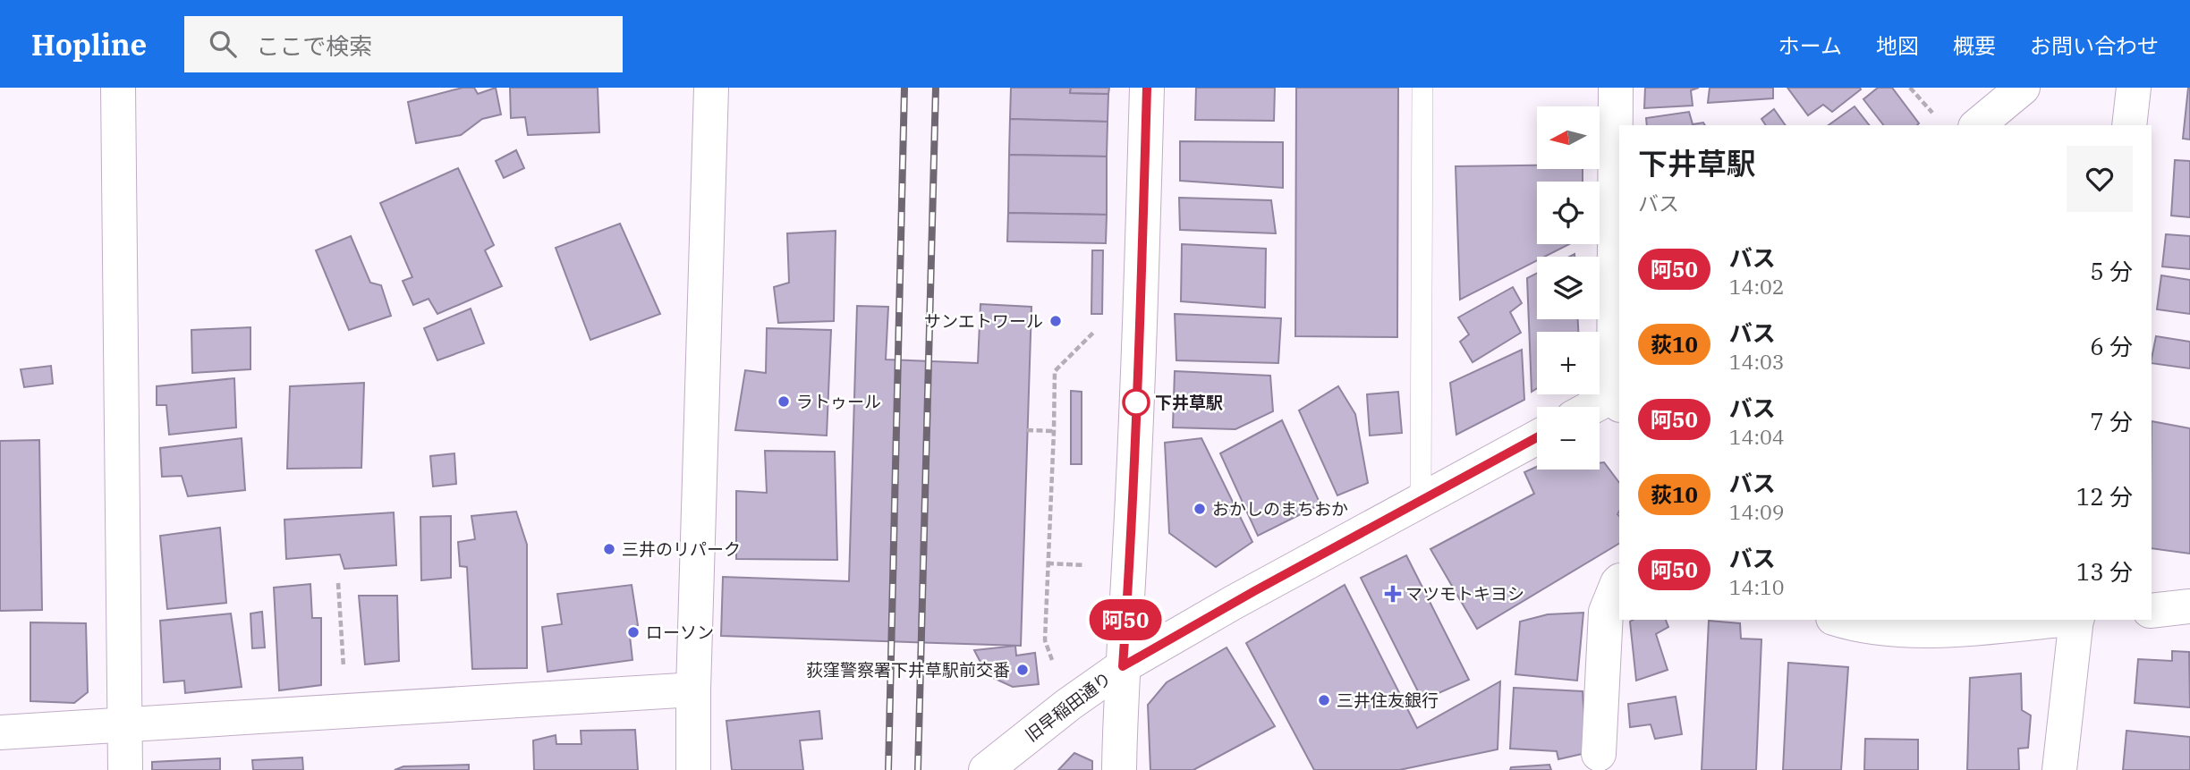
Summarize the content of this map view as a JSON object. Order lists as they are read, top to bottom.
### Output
{
  "streets": {
    "street": ["旧早稲田通り"]
  },
  "places": {
    "other": [
      "サンエトワール",
      "ラトゥール",
      "下井草駅",
      "おかしのまちおか",
      "三井のリパーク",
      "ローソン",
      "荻窪警察署下井草駅前交番",
      "三井住友銀行"
    ],
    "health": ["マツモトキヨシ"]
  },
  "lines": ["bus line 阿50"],
  "north": "left",
  "page": {
    "header": "Hopline",
    "search": "ここで検索",
    "nav": [
      "ホーム",
      "地図",
      "概要",
      "お問い合わせ"
    ],
    "on_map": "阿50",
    "map_buttons": ["+", "−"],
    "heading": ["下井草駅", "バス"],
    "list": [
      {
        "mark": "阿50",
        "name": "バス",
        "note": "14:02",
        "value": "5 分"
      },
      {
        "mark": "荻10",
        "name": "バス",
        "note": "14:03",
        "value": "6 分"
      },
      {
        "mark": "阿50",
        "name": "バス",
        "note": "14:04",
        "value": "7 分"
      },
      {
        "mark": "荻10",
        "name": "バス",
        "note": "14:09",
        "value": "12 分"
      },
      {
        "mark": "阿50",
        "name": "バス",
        "note": "14:10",
        "value": "13 分"
      }
    ]
  }
}
